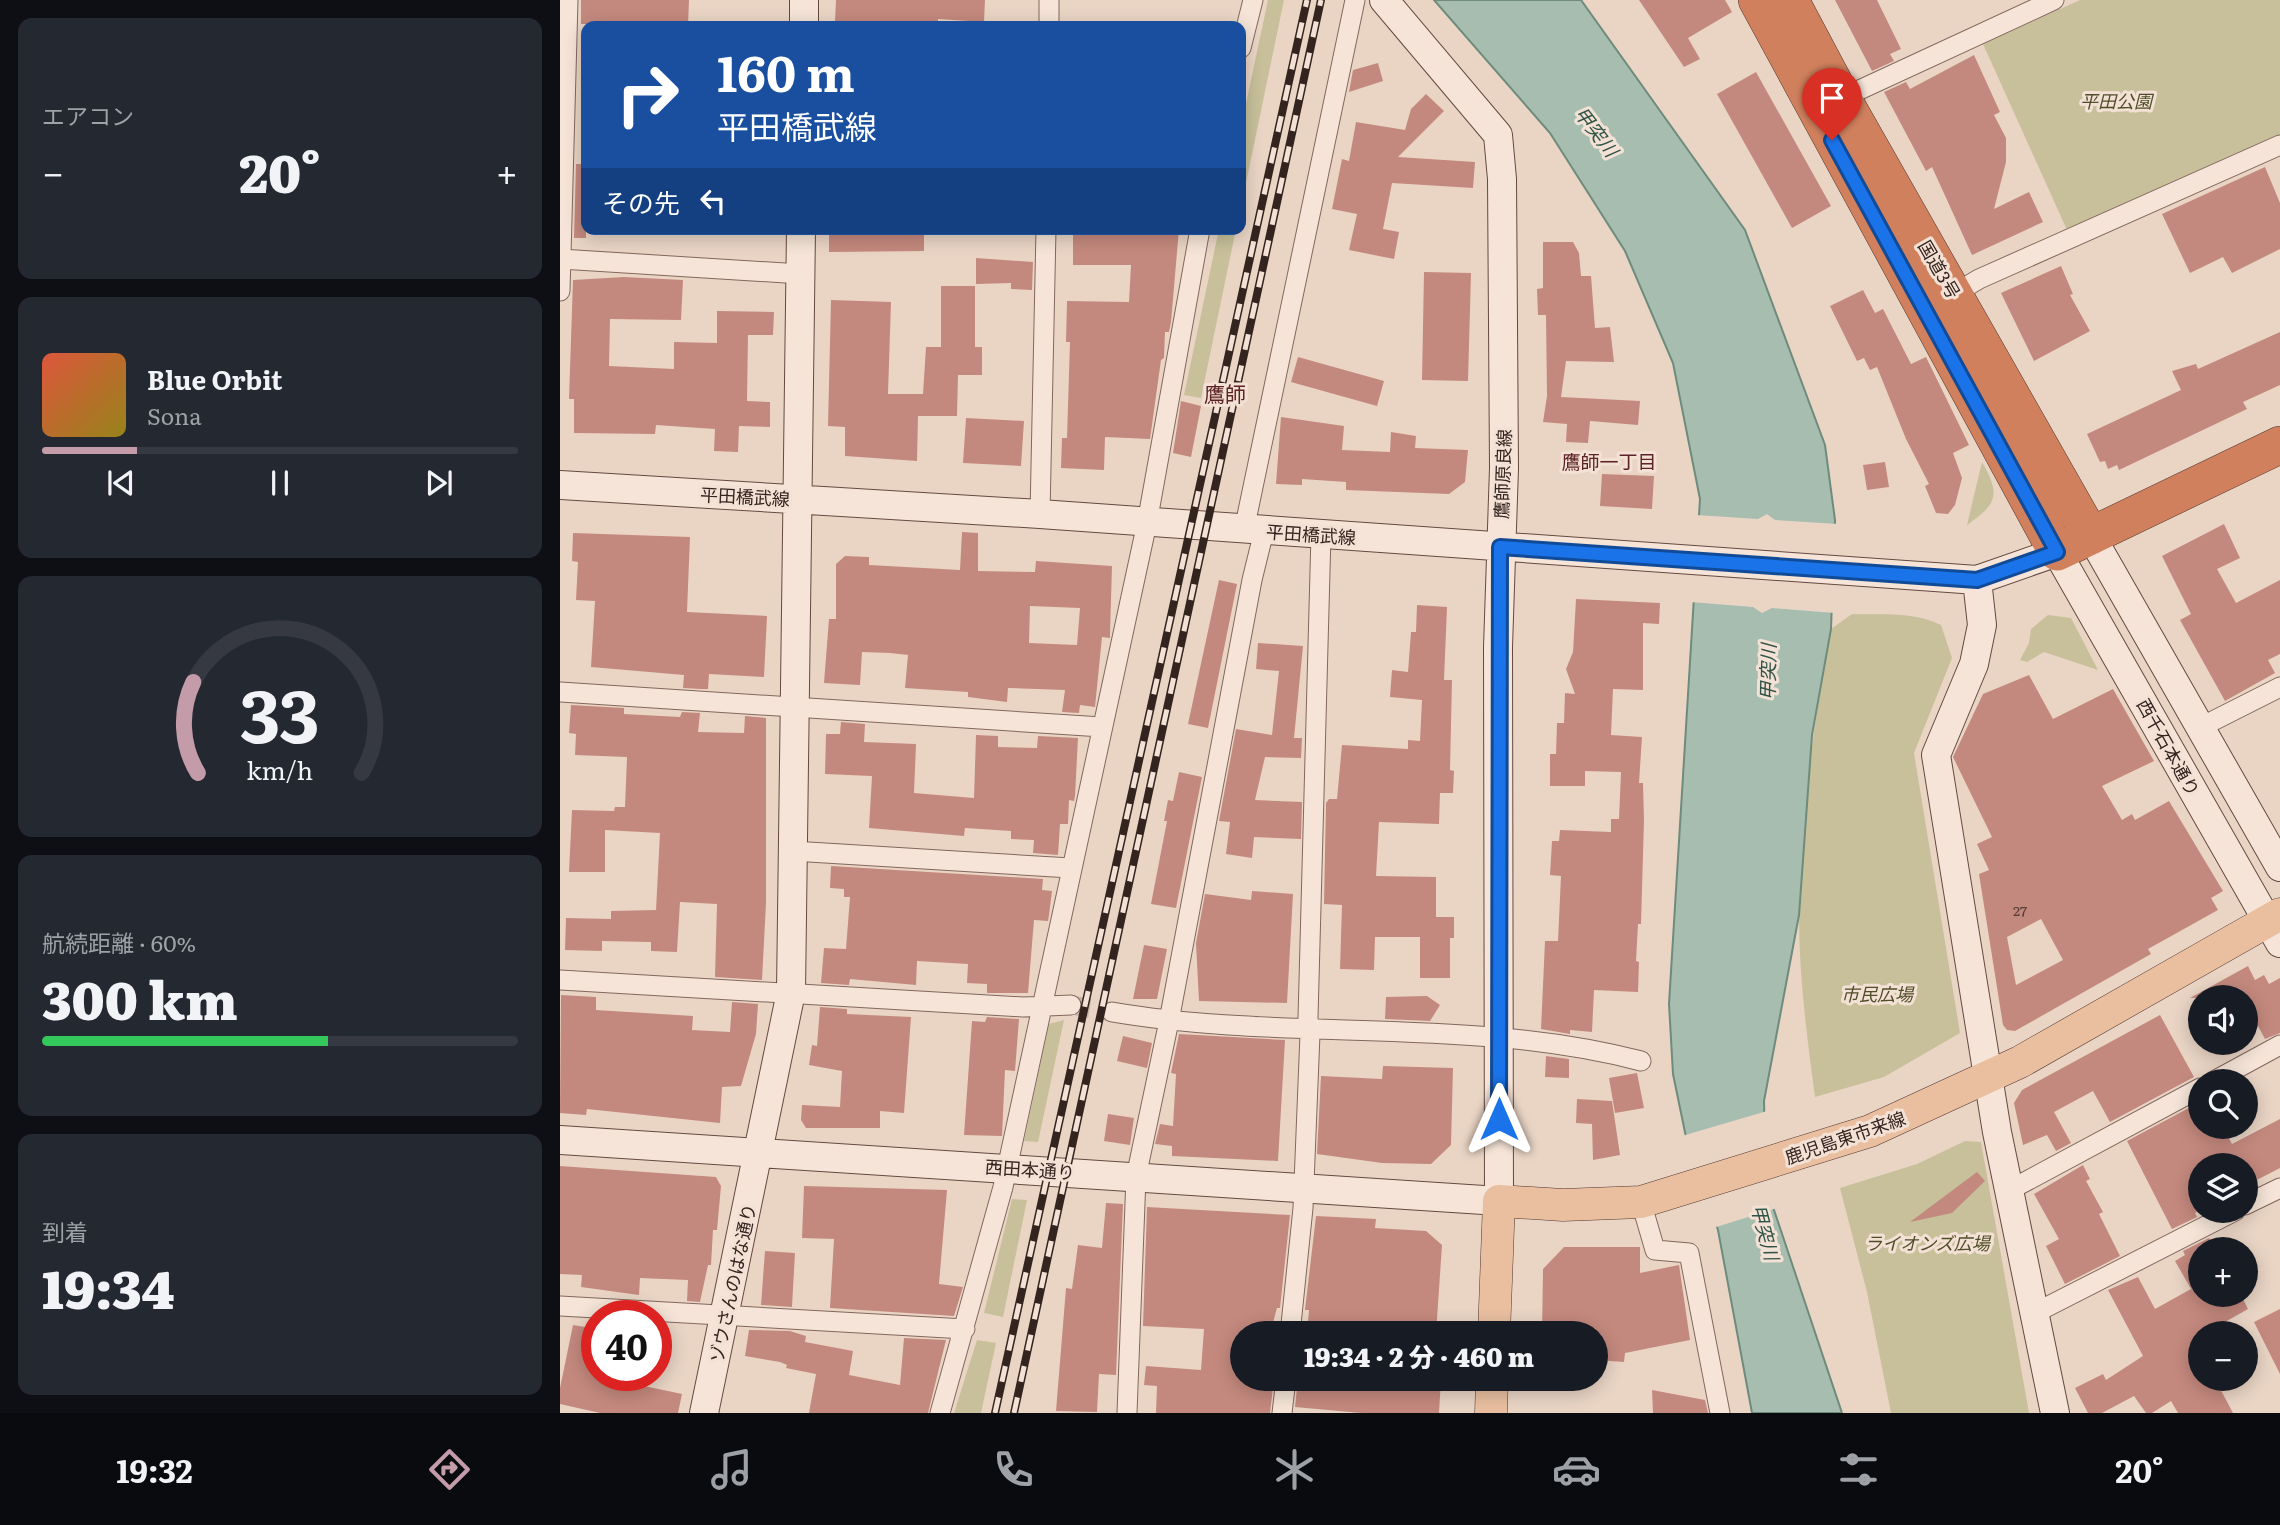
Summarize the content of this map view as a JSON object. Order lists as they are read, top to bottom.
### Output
{
  "streets": {
    "highway": ["国道3号"],
    "main road": ["鹿児島東市来線"],
    "street": [
      "鷹師原良線",
      "平田橋武線",
      "西千石本通り",
      "西田本通り",
      "ゾウさんのはな通り"
    ]
  },
  "crossings": [
    ["国道3号", "平田橋武線"],
    ["国道3号", "西千石本通り"],
    ["鷹師原良線", "平田橋武線"],
    ["鷹師原良線", "鹿児島東市来線"],
    ["鷹師原良線", "西田本通り"],
    ["平田橋武線", "西千石本通り"],
    ["平田橋武線", "ゾウさんのはな通り"],
    ["西千石本通り", "鹿児島東市来線"],
    ["鹿児島東市来線", "西田本通り"],
    ["西田本通り", "ゾウさんのはな通り"]
  ],
  "districts": ["鷹師", "鷹師一丁目"],
  "water": ["甲突川"],
  "parks": ["平田公園", "市民広場", "ライオンズ広場"],
  "house_numbers": ["27"],
  "page": {
    "tile": [
      "エアコン",
      ["航続距離 · 60%", "300 km"],
      ["到着", "19:34"]
    ],
    "turn": ["160 m", "平田橋武線"],
    "heat": ["−", "20°", "+"],
    "then": "その先",
    "song": ["Blue Orbit", "Sona"],
    "map_buttons": ["+", "−"],
    "limit": "40",
    "trip": "19:34 · 2 分 · 460 m",
    "tabs": ["19:32", "20°"],
    "gauge": ["33", "km/h"]
  }
}
